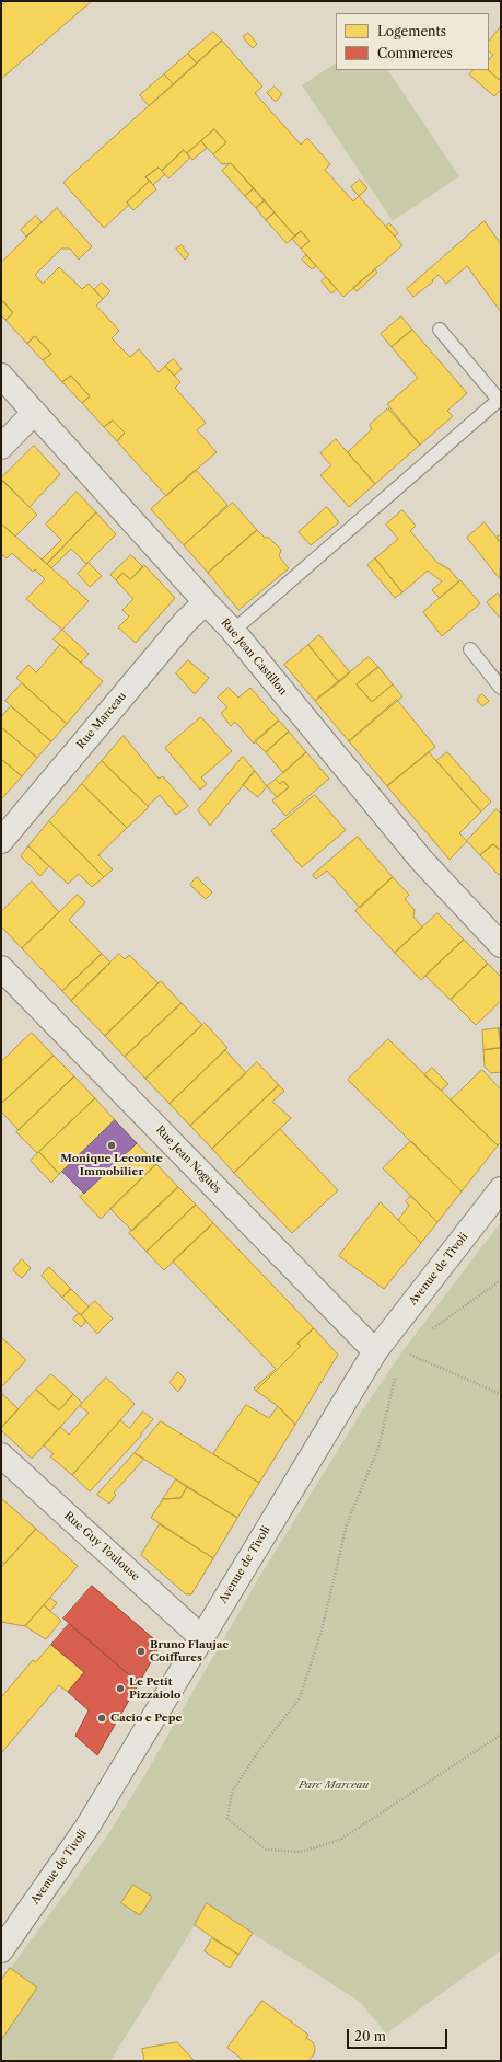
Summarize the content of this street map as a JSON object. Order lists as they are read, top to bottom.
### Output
{
  "streets": {
    "street": [
      "Rue Jean Castillon",
      "Rue Marceau",
      "Rue Jean Noguès",
      "Avenue de Tivoli",
      "Rue Guy Toulouse"
    ]
  },
  "crossings": [
    ["Rue Jean Castillon", "Rue Marceau"],
    ["Rue Jean Noguès", "Avenue de Tivoli"],
    ["Avenue de Tivoli", "Rue Guy Toulouse"]
  ],
  "parks": ["Parc Marceau"],
  "places": [
    "Monique Lecomte Immobilier",
    "Bruno Flaujac Coiffures",
    "Le Petit Pizzaiolo",
    "Cacio e Pepe"
  ],
  "legend": ["Logements", "Commerces"],
  "scale_bar": "20 m"
}
